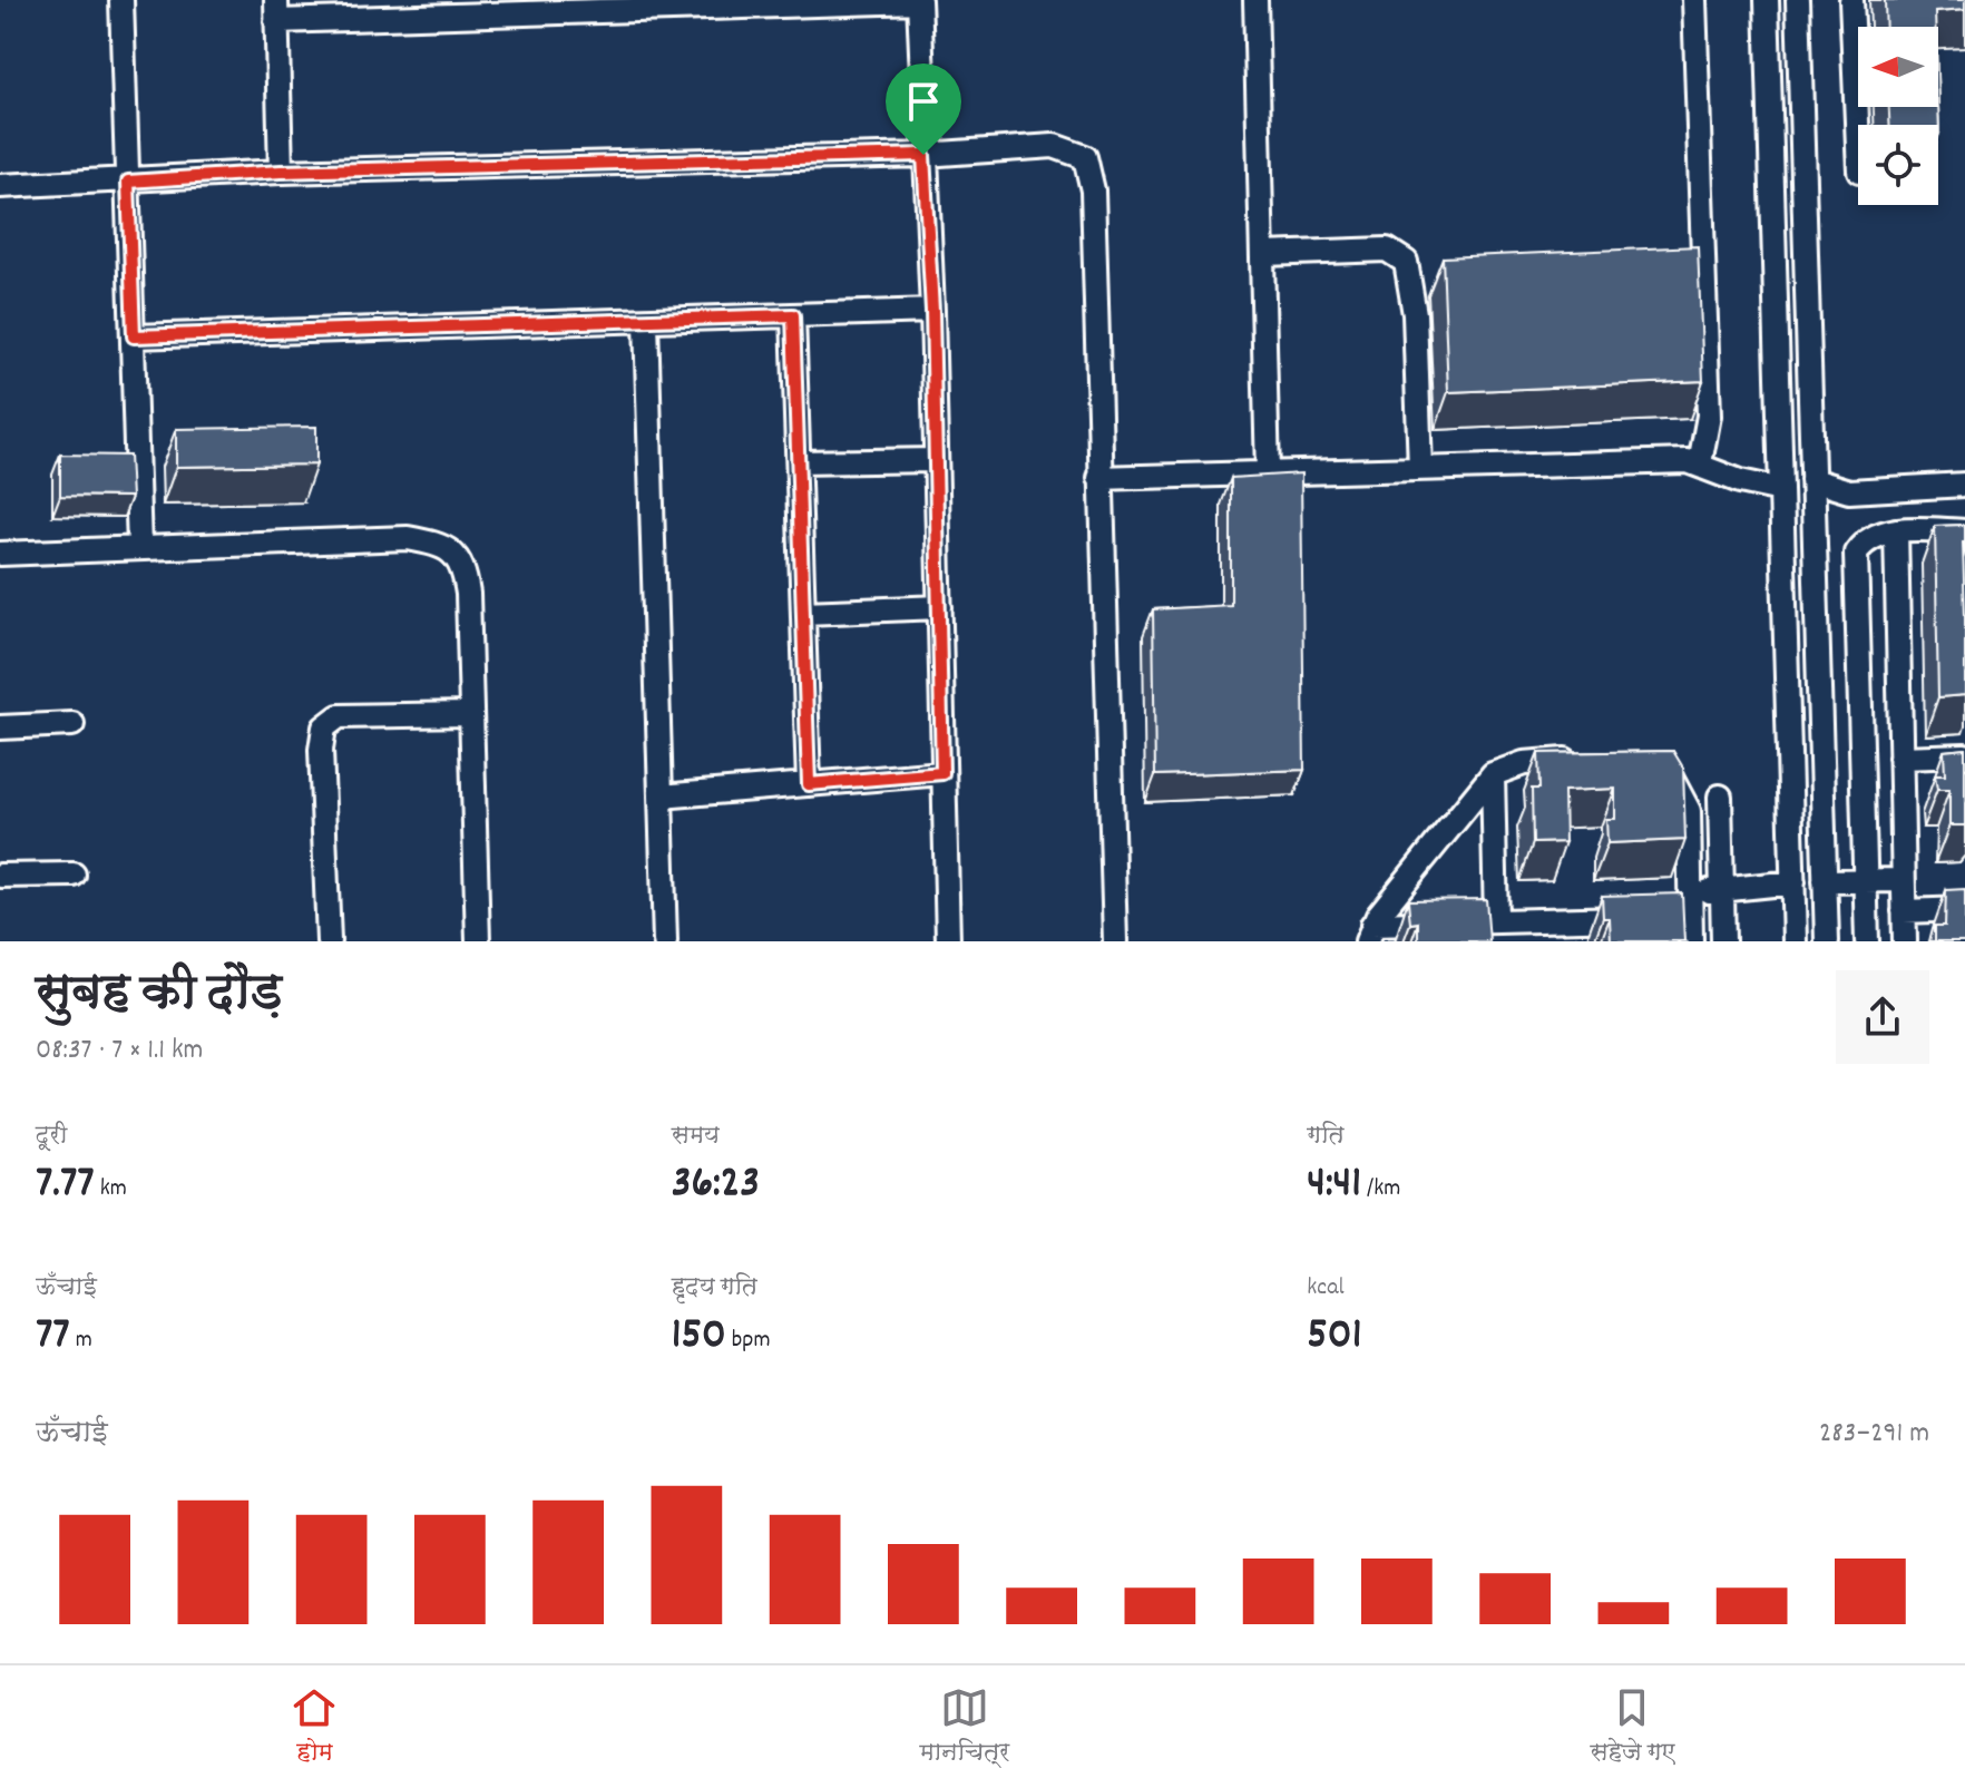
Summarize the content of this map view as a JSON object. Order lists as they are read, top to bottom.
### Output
{
  "north": "left",
  "page": {
    "heading": ["सुबह की दौड़", "08:37 · 7 × 1.1 km"],
    "stats": [
      ["दूरी", "7.77 km"],
      ["समय", "36:23"],
      ["गति", "4:41 /km"],
      ["ऊँचाई", "77 m"],
      ["हृदय गति", "150 bpm"],
      ["kcal", "501"]
    ],
    "chart": ["ऊँचाई", "283–291 m"],
    "tabs": ["होम", "मानचित्र", "सहेजे गए"]
  }
}
